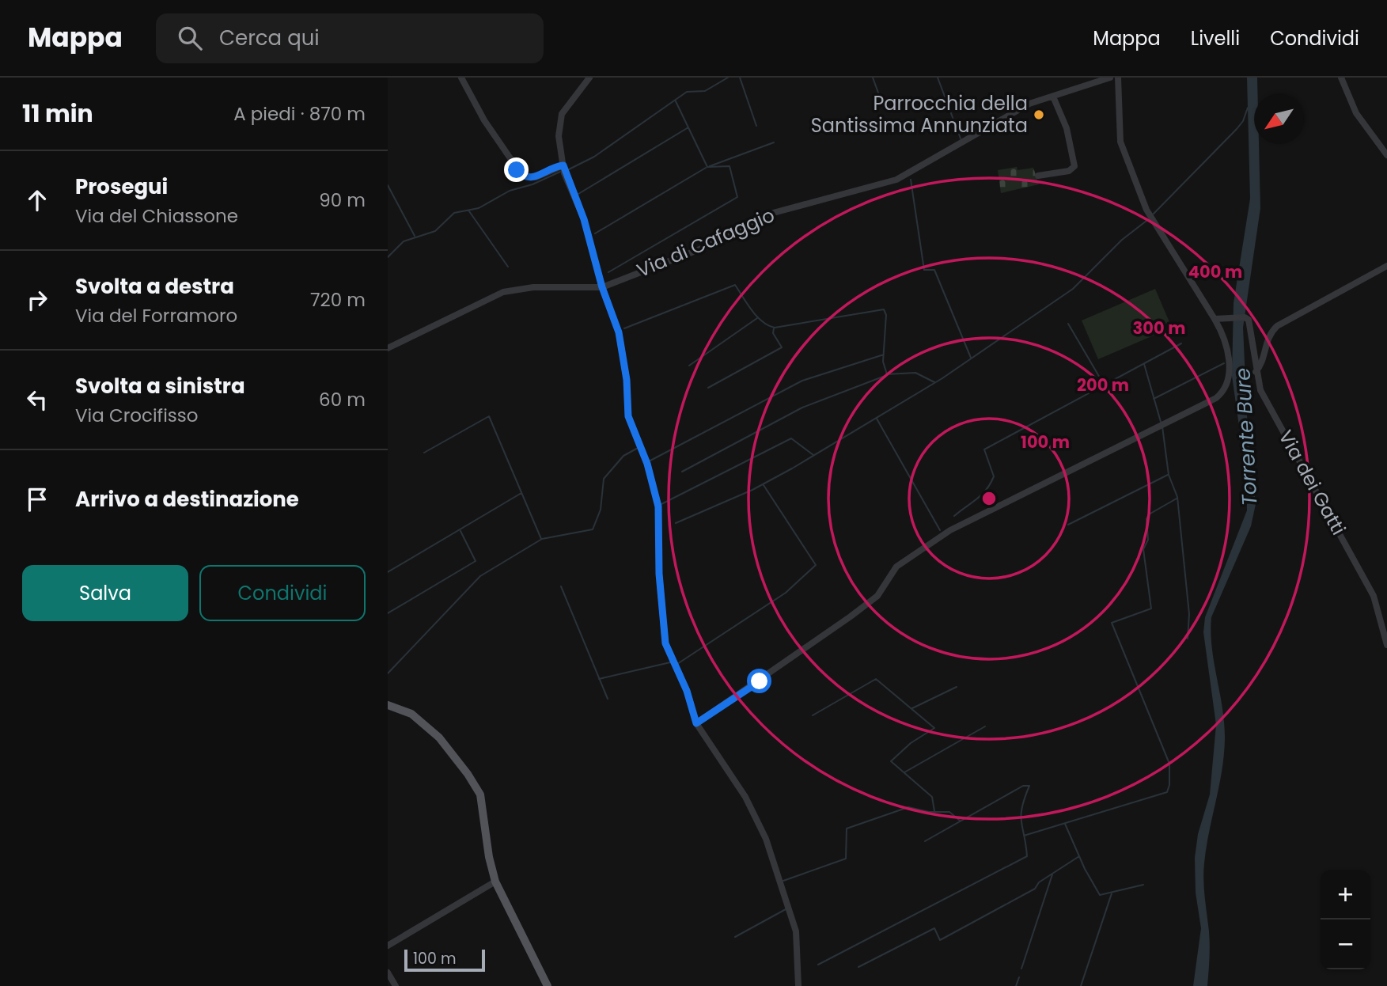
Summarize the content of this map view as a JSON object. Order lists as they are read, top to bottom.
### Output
{
  "streets": {
    "street": ["Via di Cafaggio", "Via dei Gatti"]
  },
  "water": ["Torrente Bure"],
  "places": ["Parrocchia della Santissima Annunziata"],
  "scale_bar": "100 m",
  "north": "bottom left",
  "page": {
    "header": "Mappa",
    "search": "Cerca qui",
    "nav": ["Mappa", "Livelli", "Condividi"],
    "heading": ["11 min", "A piedi · 870 m"],
    "list": [
      ["Prosegui", "Via del Chiassone", "90 m"],
      ["Svolta a destra", "Via del Forramoro", "720 m"],
      ["Svolta a sinistra", "Via Crocifisso", "60 m"],
      "Arrivo a destinazione"
    ],
    "buttons": ["Salva", "Condividi"],
    "map_buttons": ["+", "−"],
    "scale": "100 m"
  },
  "rings": [
    "400 m",
    "300 m",
    "200 m",
    "100 m"
  ]
}
